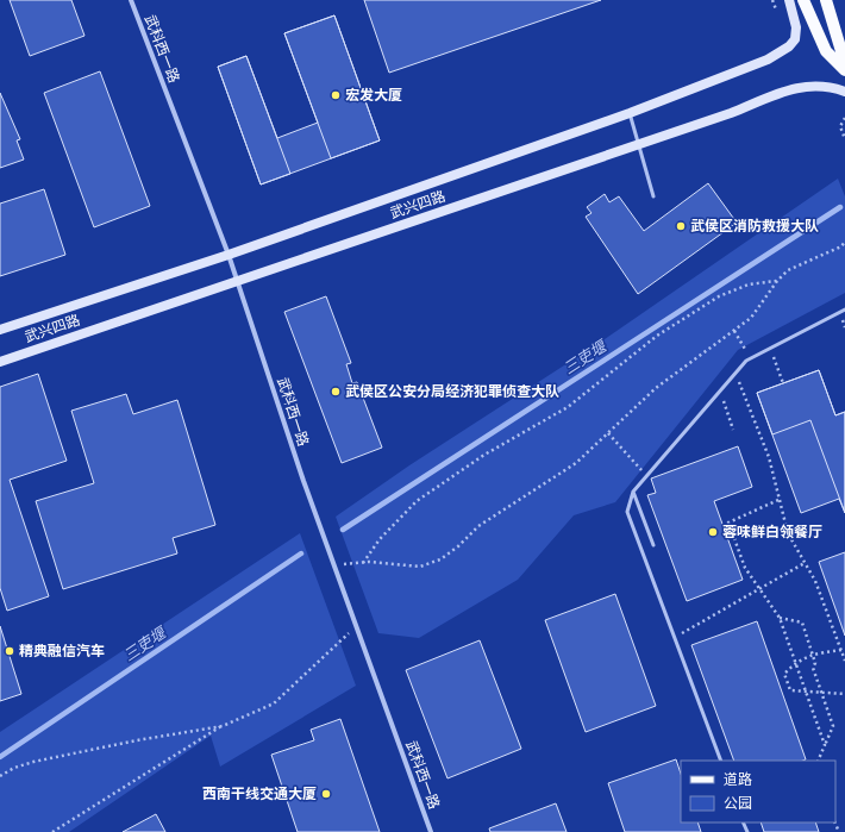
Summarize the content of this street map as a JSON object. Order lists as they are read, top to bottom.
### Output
{
  "streets": {
    "main road": ["武兴四路"],
    "street": ["武科西一路"]
  },
  "crossings": [
    ["武科西一路", "武兴四路"]
  ],
  "water": ["三吏堰"],
  "places": [
    "宏发大厦",
    "武侯区消防救援大队",
    "武侯区公安分局经济犯罪侦查大队",
    "蓉味鲜白领餐厅",
    "精典融信汽车",
    "西南干线交通大厦"
  ],
  "legend": ["道路", "公园"]
}
